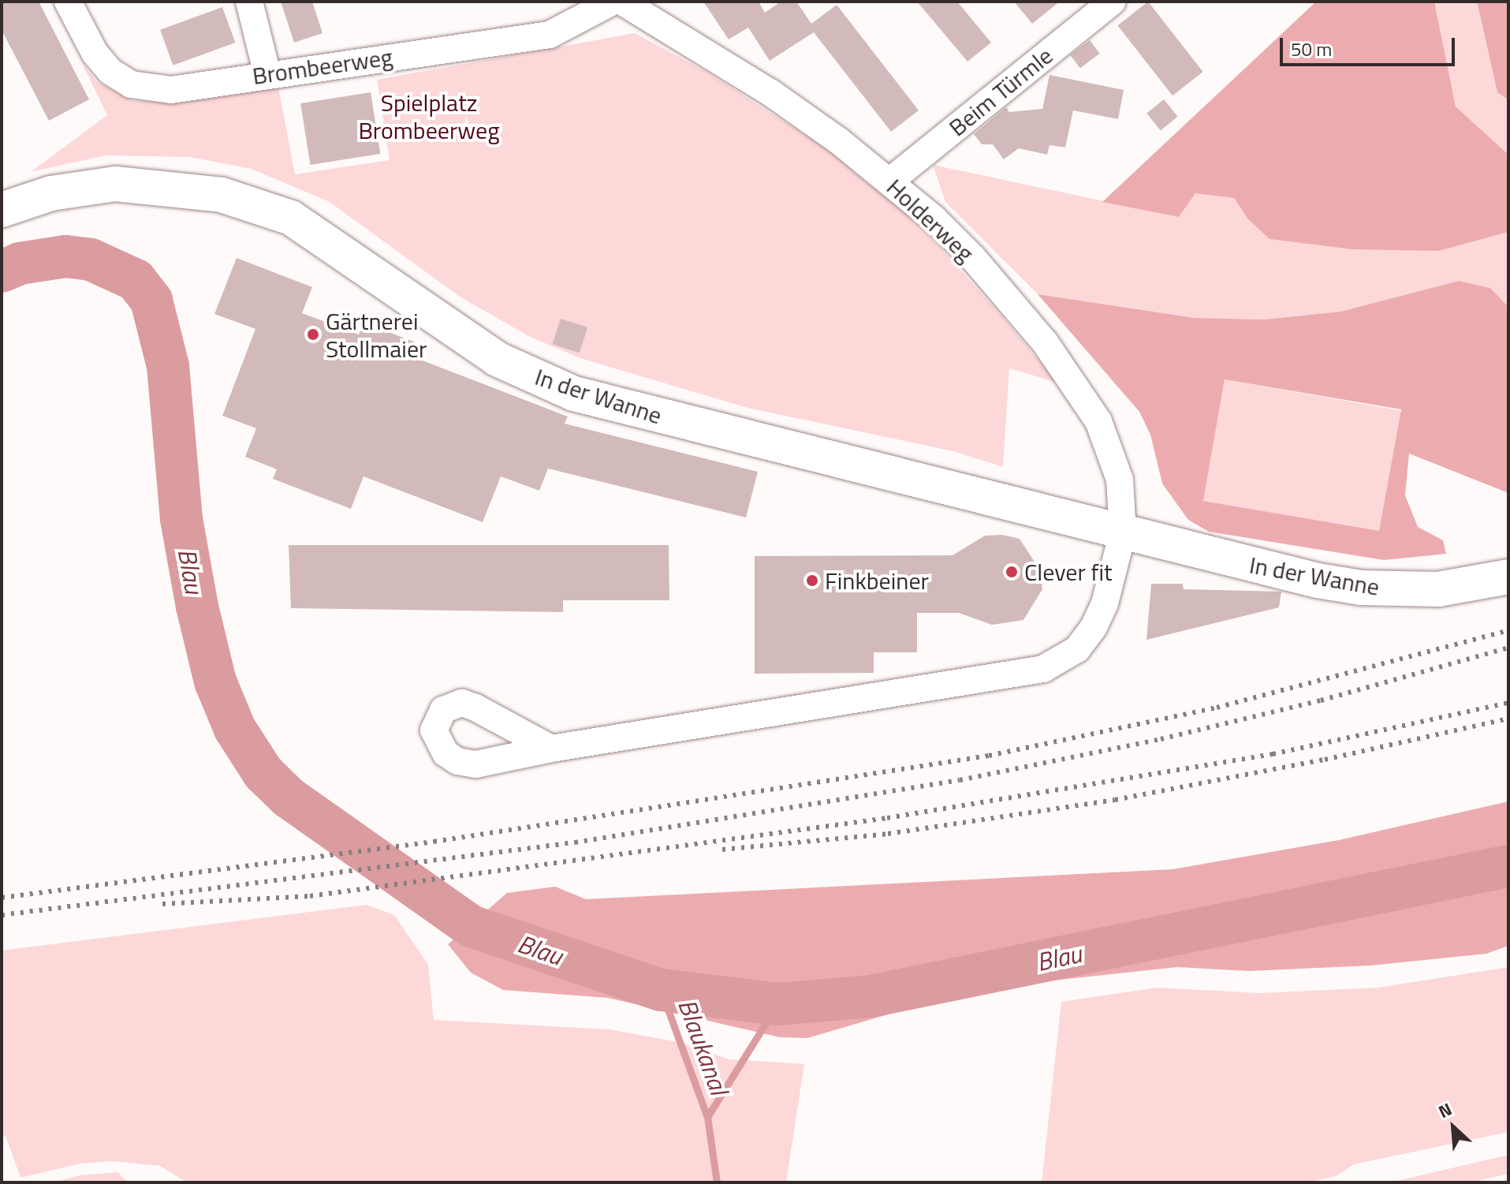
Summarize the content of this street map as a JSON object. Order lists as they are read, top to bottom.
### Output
{
  "streets": {
    "street": [
      "Brombeerweg",
      "Beim Türmle",
      "Holderweg",
      "In der Wanne"
    ]
  },
  "crossings": [
    ["Beim Türmle", "Holderweg"],
    ["Holderweg", "In der Wanne"]
  ],
  "water": ["Blau", "Blaukanal"],
  "parks": ["Spielplatz Brombeerweg"],
  "places": ["Gärtnerei Stollmaier", "Clever fit", "Finkbeiner"],
  "scale_bar": "50 m",
  "north": "top left"
}
